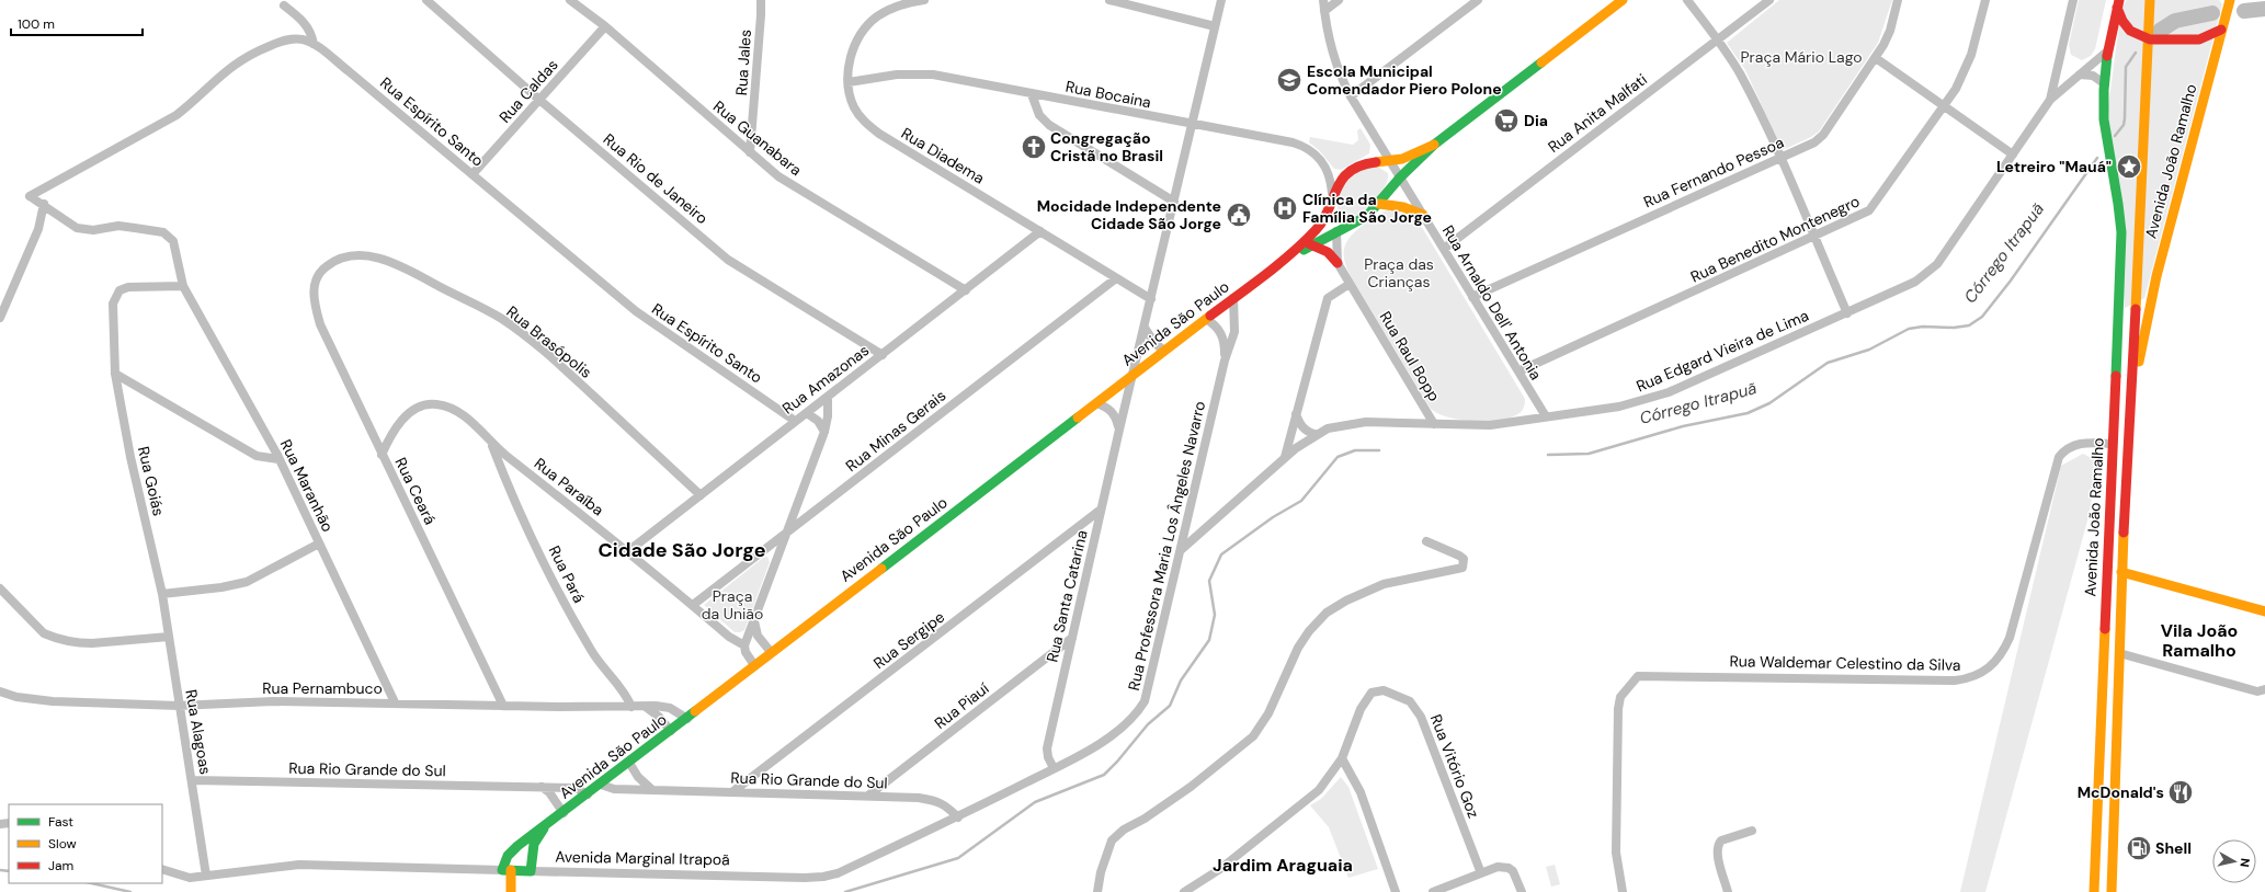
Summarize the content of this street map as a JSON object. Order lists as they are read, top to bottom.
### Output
{
  "streets": {
    "main road": ["Avenida João Ramalho", "Avenida São Paulo", "Avenida Marginal Itrapoã"],
    "street": [
      "Rua Jales",
      "Rua Caldas",
      "Rua Bocaina",
      "Rua Anita Malfati",
      "Rua Espírito Santo",
      "Rua Guanabara",
      "Rua Diadema",
      "Rua Fernando Pessoa",
      "Rua Rio de Janeiro",
      "Rua Benedito Montenegro",
      "Rua Arnaldo Dell' Antonia",
      "Rua Brasópolis",
      "Rua Edgard Vieira de Lima",
      "Rua Raul Bopp",
      "Rua Amazonas",
      "Rua Minas Gerais",
      "Rua Goiás",
      "Rua Maranhão",
      "Rua Paraíba",
      "Rua Ceará",
      "Rua Professora Maria Los Ângeles Navarro",
      "Rua Pará",
      "Rua Santa Catarina",
      "Rua Sergipe",
      "Rua Waldemar Celestino da Silva",
      "Rua Pernambuco",
      "Rua Piauí",
      "Rua Alagoas",
      "Rua Vitório Goz",
      "Rua Rio Grande do Sul"
    ]
  },
  "crossings": [
    ["Rua Jales", "Rua Guanabara"],
    ["Rua Caldas", "Rua Espírito Santo"],
    ["Rua Caldas", "Rua Guanabara"],
    ["Rua Caldas", "Rua Rio de Janeiro"],
    ["Rua Bocaina", "Rua Diadema"],
    ["Rua Bocaina", "Avenida São Paulo"],
    ["Rua Bocaina", "Rua Santa Catarina"],
    ["Rua Anita Malfati", "Rua Arnaldo Dell' Antonia"],
    ["Rua Espírito Santo", "Rua Amazonas"],
    ["Rua Espírito Santo", "Rua Maranhão"],
    ["Rua Guanabara", "Rua Amazonas"],
    ["Rua Diadema", "Rua Amazonas"],
    ["Rua Diadema", "Rua Minas Gerais"],
    ["Rua Diadema", "Rua Santa Catarina"],
    ["Avenida João Ramalho", "Rua Edgard Vieira de Lima"],
    ["Avenida João Ramalho", "Rua Waldemar Celestino da Silva"],
    ["Rua Fernando Pessoa", "Rua Arnaldo Dell' Antonia"],
    ["Rua Rio de Janeiro", "Rua Amazonas"],
    ["Rua Benedito Montenegro", "Rua Arnaldo Dell' Antonia"],
    ["Rua Arnaldo Dell' Antonia", "Avenida São Paulo"],
    ["Rua Arnaldo Dell' Antonia", "Rua Edgard Vieira de Lima"],
    ["Avenida São Paulo", "Rua Raul Bopp"],
    ["Avenida São Paulo", "Rua Professora Maria Los Ângeles Navarro"],
    ["Avenida São Paulo", "Rua Santa Catarina"],
    ["Avenida São Paulo", "Rua Pernambuco"],
    ["Avenida São Paulo", "Rua Rio Grande do Sul"],
    ["Avenida São Paulo", "Avenida Marginal Itrapoã"],
    ["Rua Brasópolis", "Rua Amazonas"],
    ["Rua Brasópolis", "Rua Ceará"],
    ["Rua Edgard Vieira de Lima", "Rua Raul Bopp"],
    ["Rua Edgard Vieira de Lima", "Rua Professora Maria Los Ângeles Navarro"],
    ["Rua Amazonas", "Rua Paraíba"],
    ["Rua Minas Gerais", "Rua Paraíba"],
    ["Rua Goiás", "Rua Maranhão"],
    ["Rua Goiás", "Rua Alagoas"],
    ["Rua Maranhão", "Rua Pernambuco"],
    ["Rua Paraíba", "Rua Ceará"],
    ["Rua Paraíba", "Rua Pará"],
    ["Rua Ceará", "Rua Pernambuco"],
    ["Rua Professora Maria Los Ângeles Navarro", "Rua Santa Catarina"],
    ["Rua Professora Maria Los Ângeles Navarro", "Avenida Marginal Itrapoã"],
    ["Rua Pará", "Rua Pernambuco"],
    ["Rua Santa Catarina", "Rua Sergipe"],
    ["Rua Santa Catarina", "Rua Piauí"],
    ["Rua Santa Catarina", "Avenida Marginal Itrapoã"],
    ["Rua Sergipe", "Rua Rio Grande do Sul"],
    ["Rua Pernambuco", "Rua Alagoas"],
    ["Rua Piauí", "Rua Rio Grande do Sul"],
    ["Rua Alagoas", "Rua Rio Grande do Sul"],
    ["Rua Alagoas", "Avenida Marginal Itrapoã"],
    ["Rua Rio Grande do Sul", "Avenida Marginal Itrapoã"]
  ],
  "districts": ["Cidade São Jorge", "Vila João Ramalho", "Jardim Araguaia"],
  "water": ["Córrego Itrapuã"],
  "parks": ["Praça Mário Lago", "Praça das Crianças", "Praça da União"],
  "places": {
    "school or university": ["Escola Municipal Comendador Piero Polone"],
    "supermarket": ["Dia"],
    "church": ["Congregação Cristã no Brasil"],
    "place": ["Letreiro \"Mauá\""],
    "hospital": ["Clínica da Família São Jorge"],
    "public building": ["Mocidade Independente Cidade São Jorge"],
    "restaurant": ["McDonald's"],
    "fuel station": ["Shell"]
  },
  "legend": ["Fast", "Slow", "Jam"],
  "scale_bar": "100 m",
  "north": "right"
}
